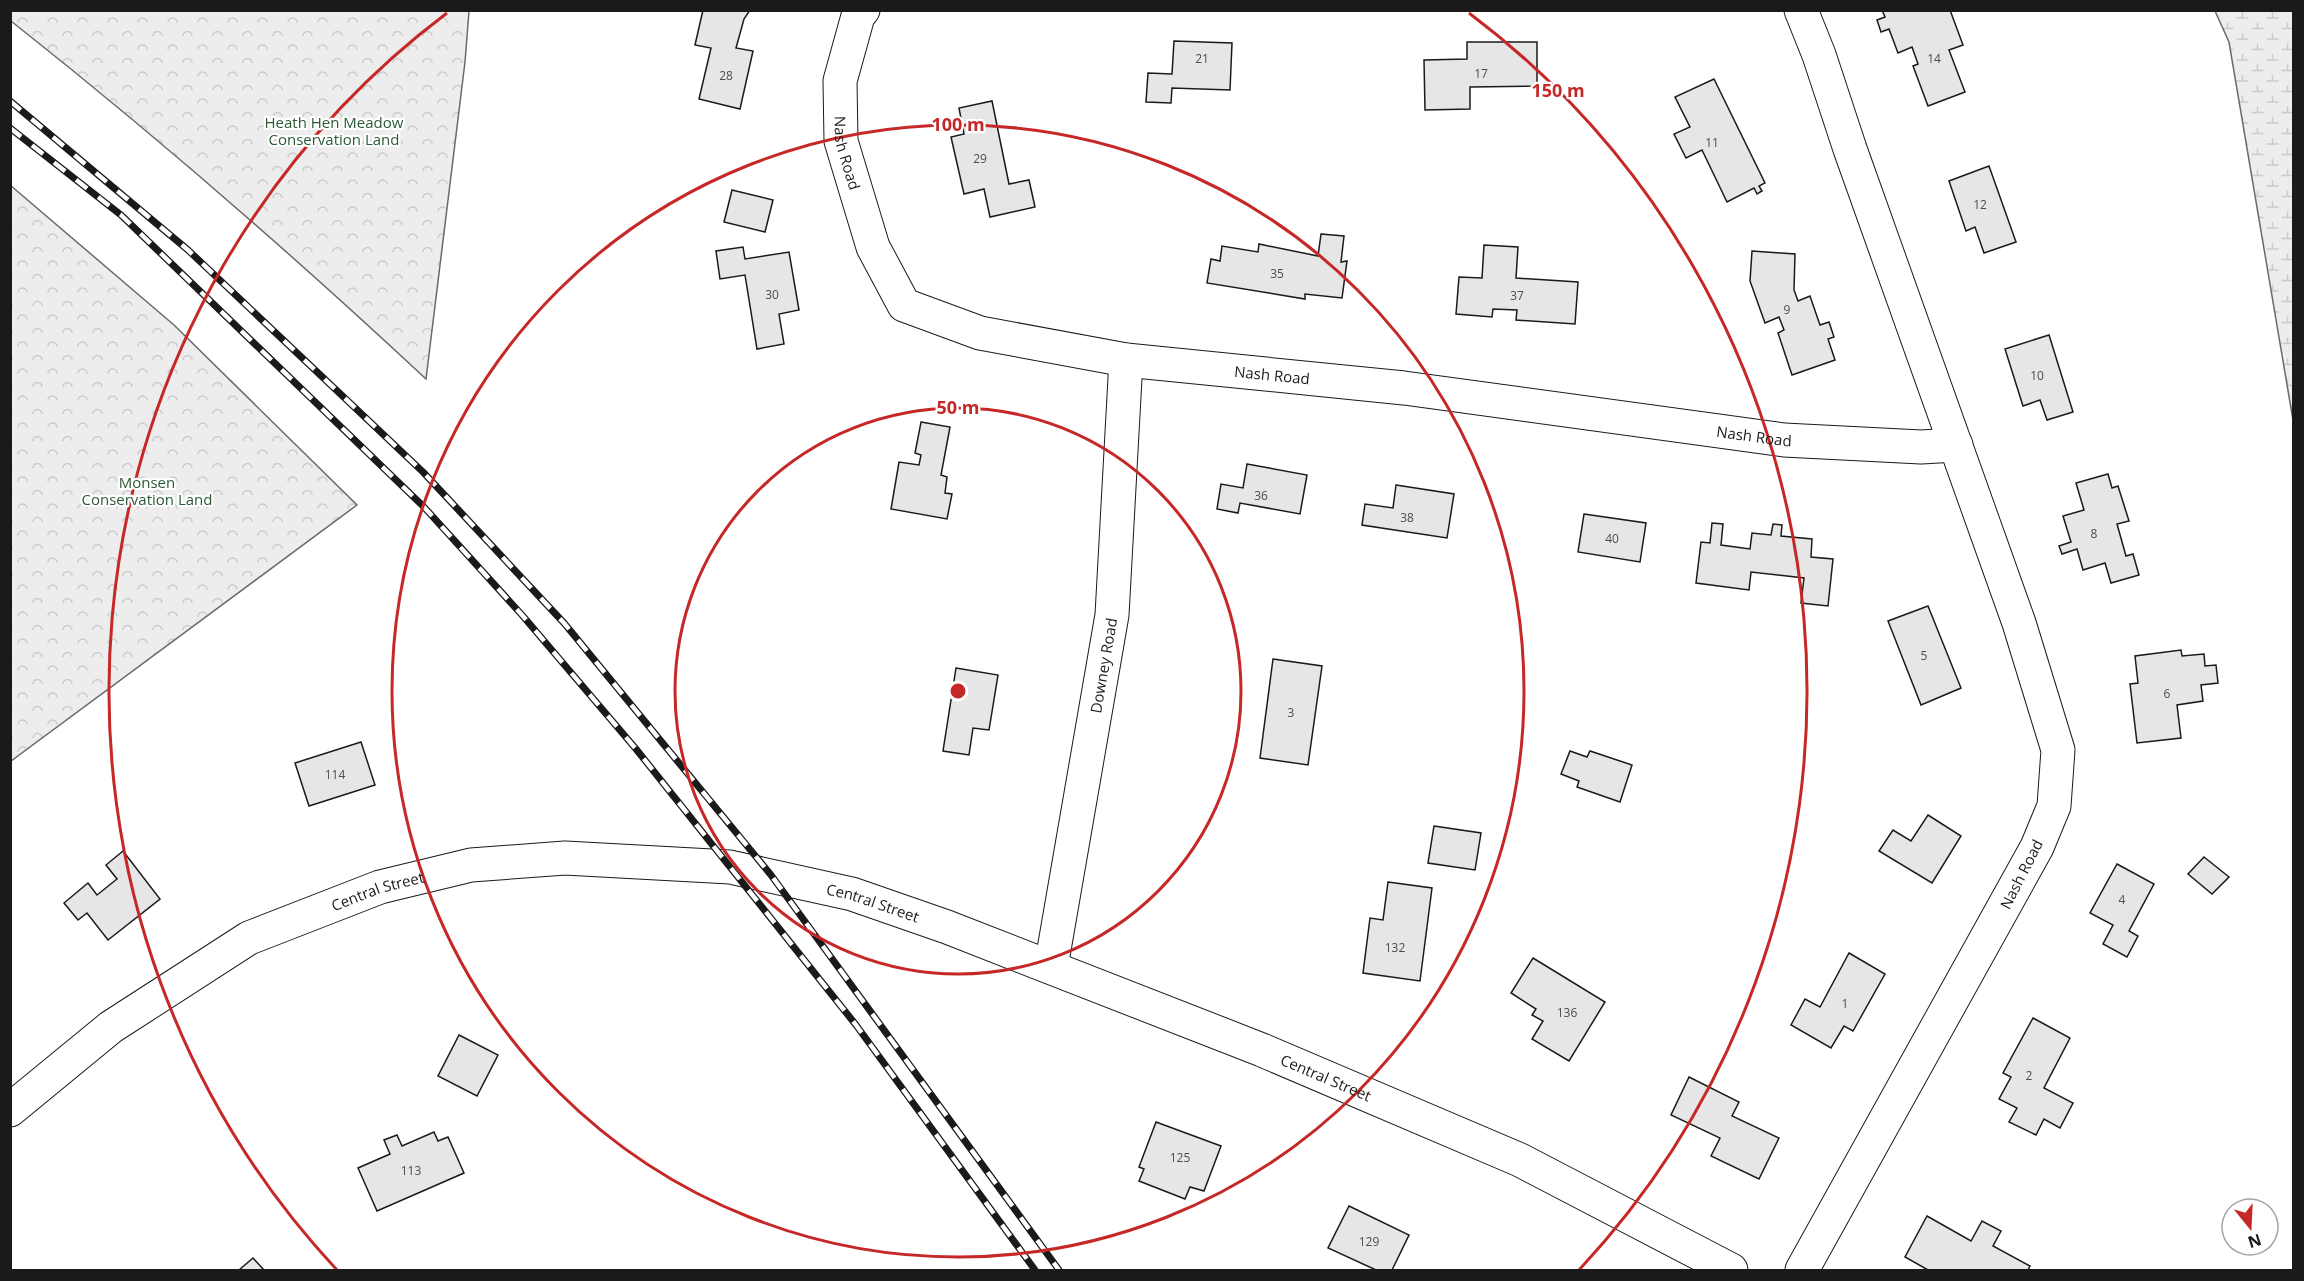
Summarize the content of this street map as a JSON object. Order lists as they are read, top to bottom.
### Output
{
  "streets": {
    "street": ["Nash Road", "Downey Road", "Central Street"]
  },
  "crossings": [
    ["Nash Road", "Downey Road"],
    ["Downey Road", "Central Street"]
  ],
  "parks": ["Heath Hen Meadow Conservation Land", "Monsen Conservation Land"],
  "house_numbers": [
    "21",
    "14",
    "17",
    "28",
    "11",
    "29",
    "12",
    "35",
    "30",
    "37",
    "9",
    "10",
    "36",
    "38",
    "8",
    "40",
    "5",
    "6",
    "3",
    "114",
    "4",
    "132",
    "1",
    "136",
    "2",
    "125",
    "113",
    "129"
  ],
  "north": "bottom",
  "rings": ["150 m", "100 m", "50 m"]
}
